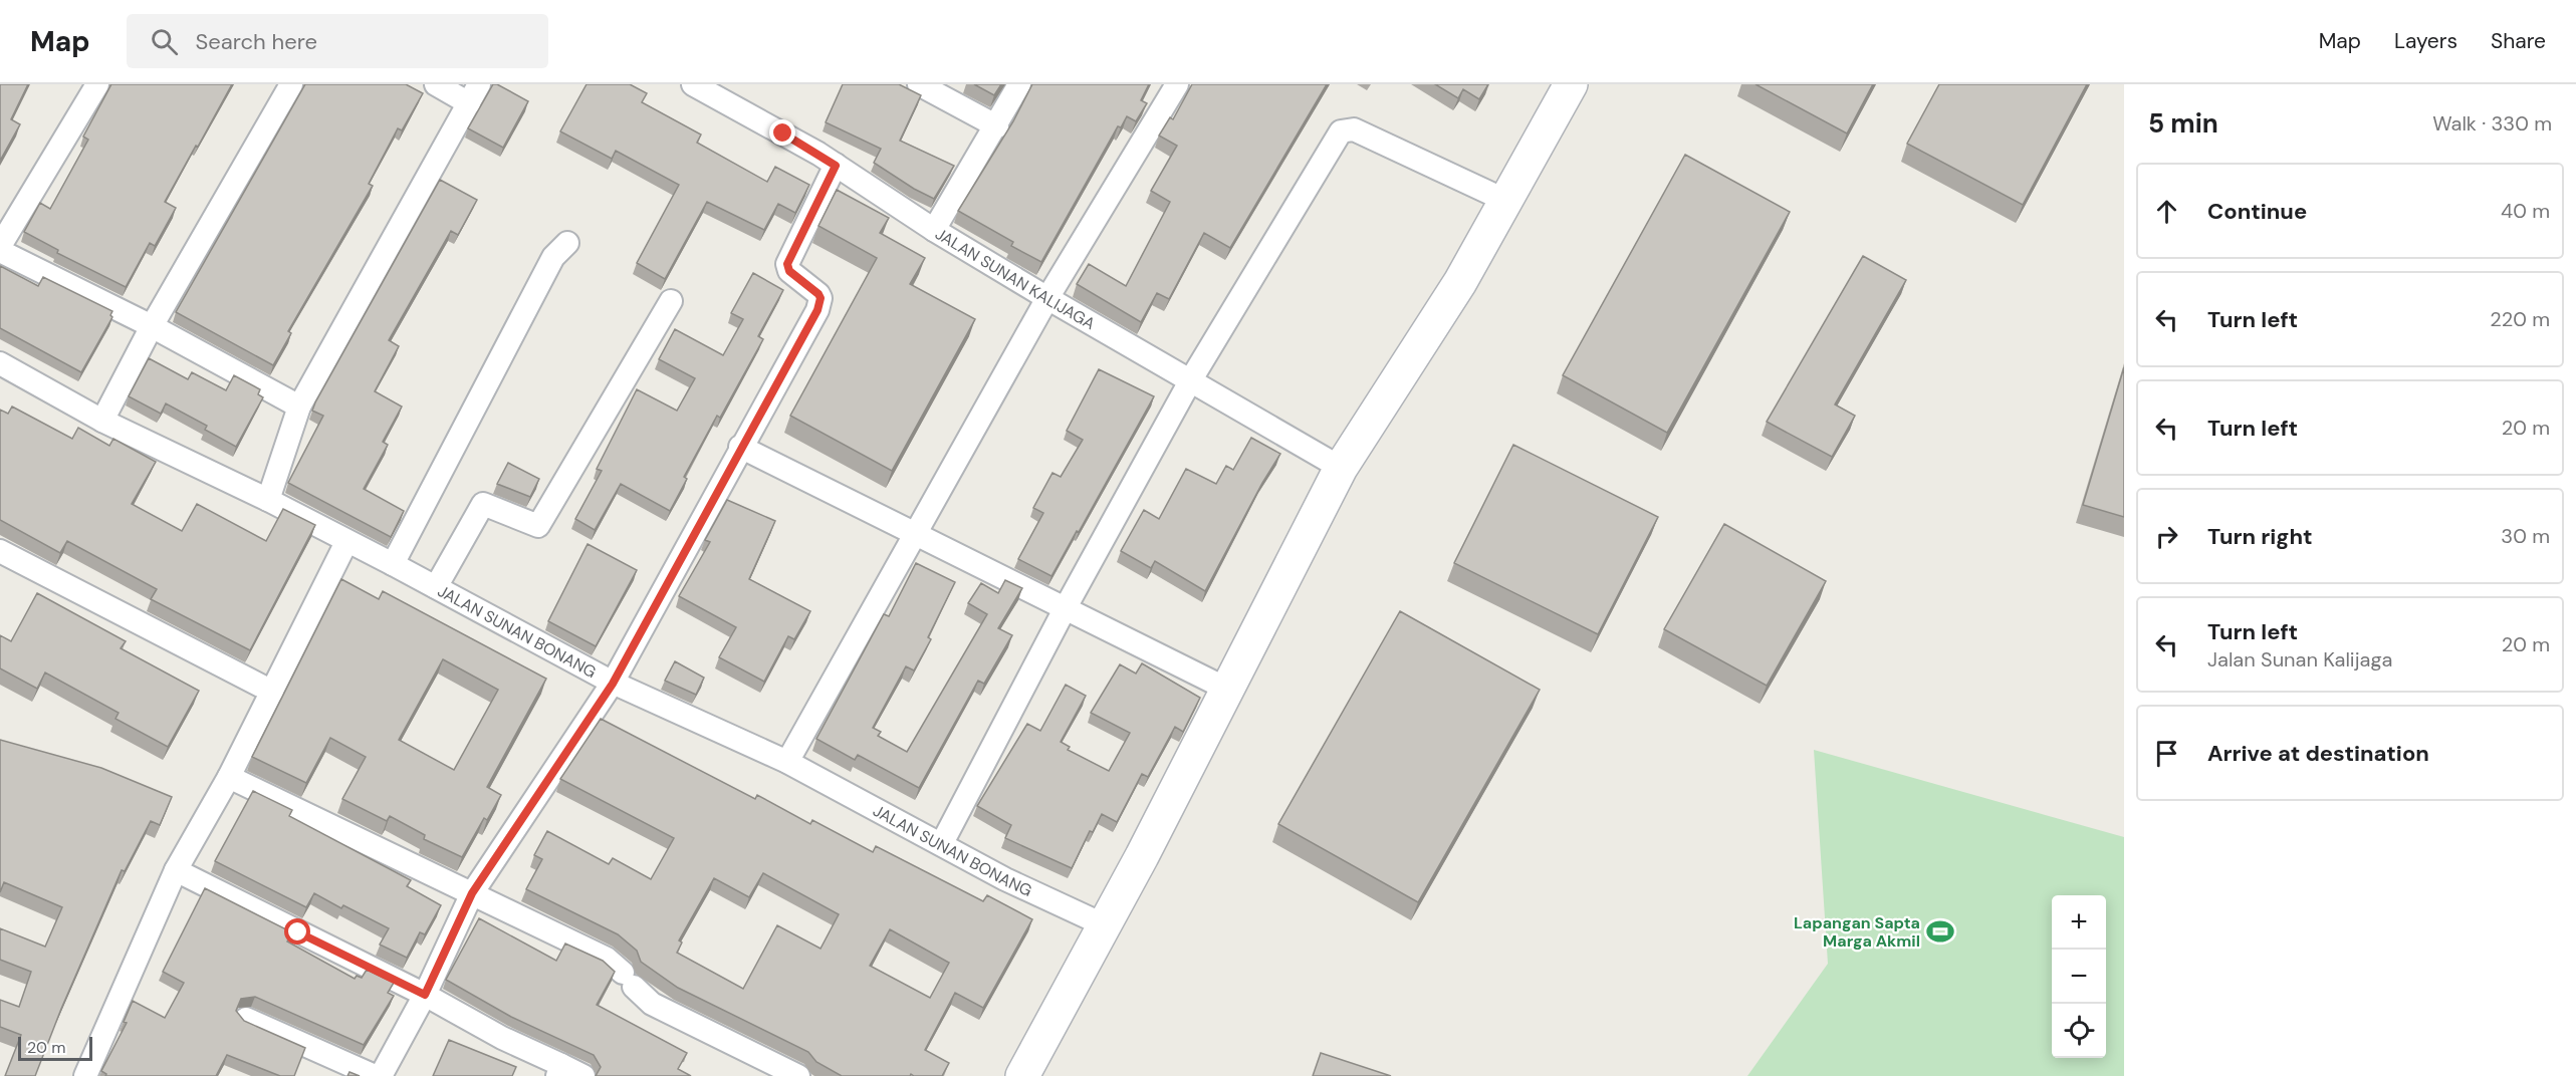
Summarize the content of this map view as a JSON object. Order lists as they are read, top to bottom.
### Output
{
  "streets": {
    "street": ["JALAN SUNAN KALIJAGA", "JALAN SUNAN BONANG"]
  },
  "places": {
    "sports": ["Lapangan Sapta Marga Akmil"]
  },
  "scale_bar": "20 m",
  "page": {
    "header": "Map",
    "search": "Search here",
    "nav": ["Map", "Layers", "Share"],
    "heading": ["5 min", "Walk · 330 m"],
    "list": [
      ["Continue", "40 m"],
      ["Turn left", "220 m"],
      ["Turn left", "20 m"],
      ["Turn right", "30 m"],
      ["Turn left", "Jalan Sunan Kalijaga", "20 m"],
      "Arrive at destination"
    ],
    "map_buttons": ["+", "−"],
    "scale": "20 m"
  }
}
